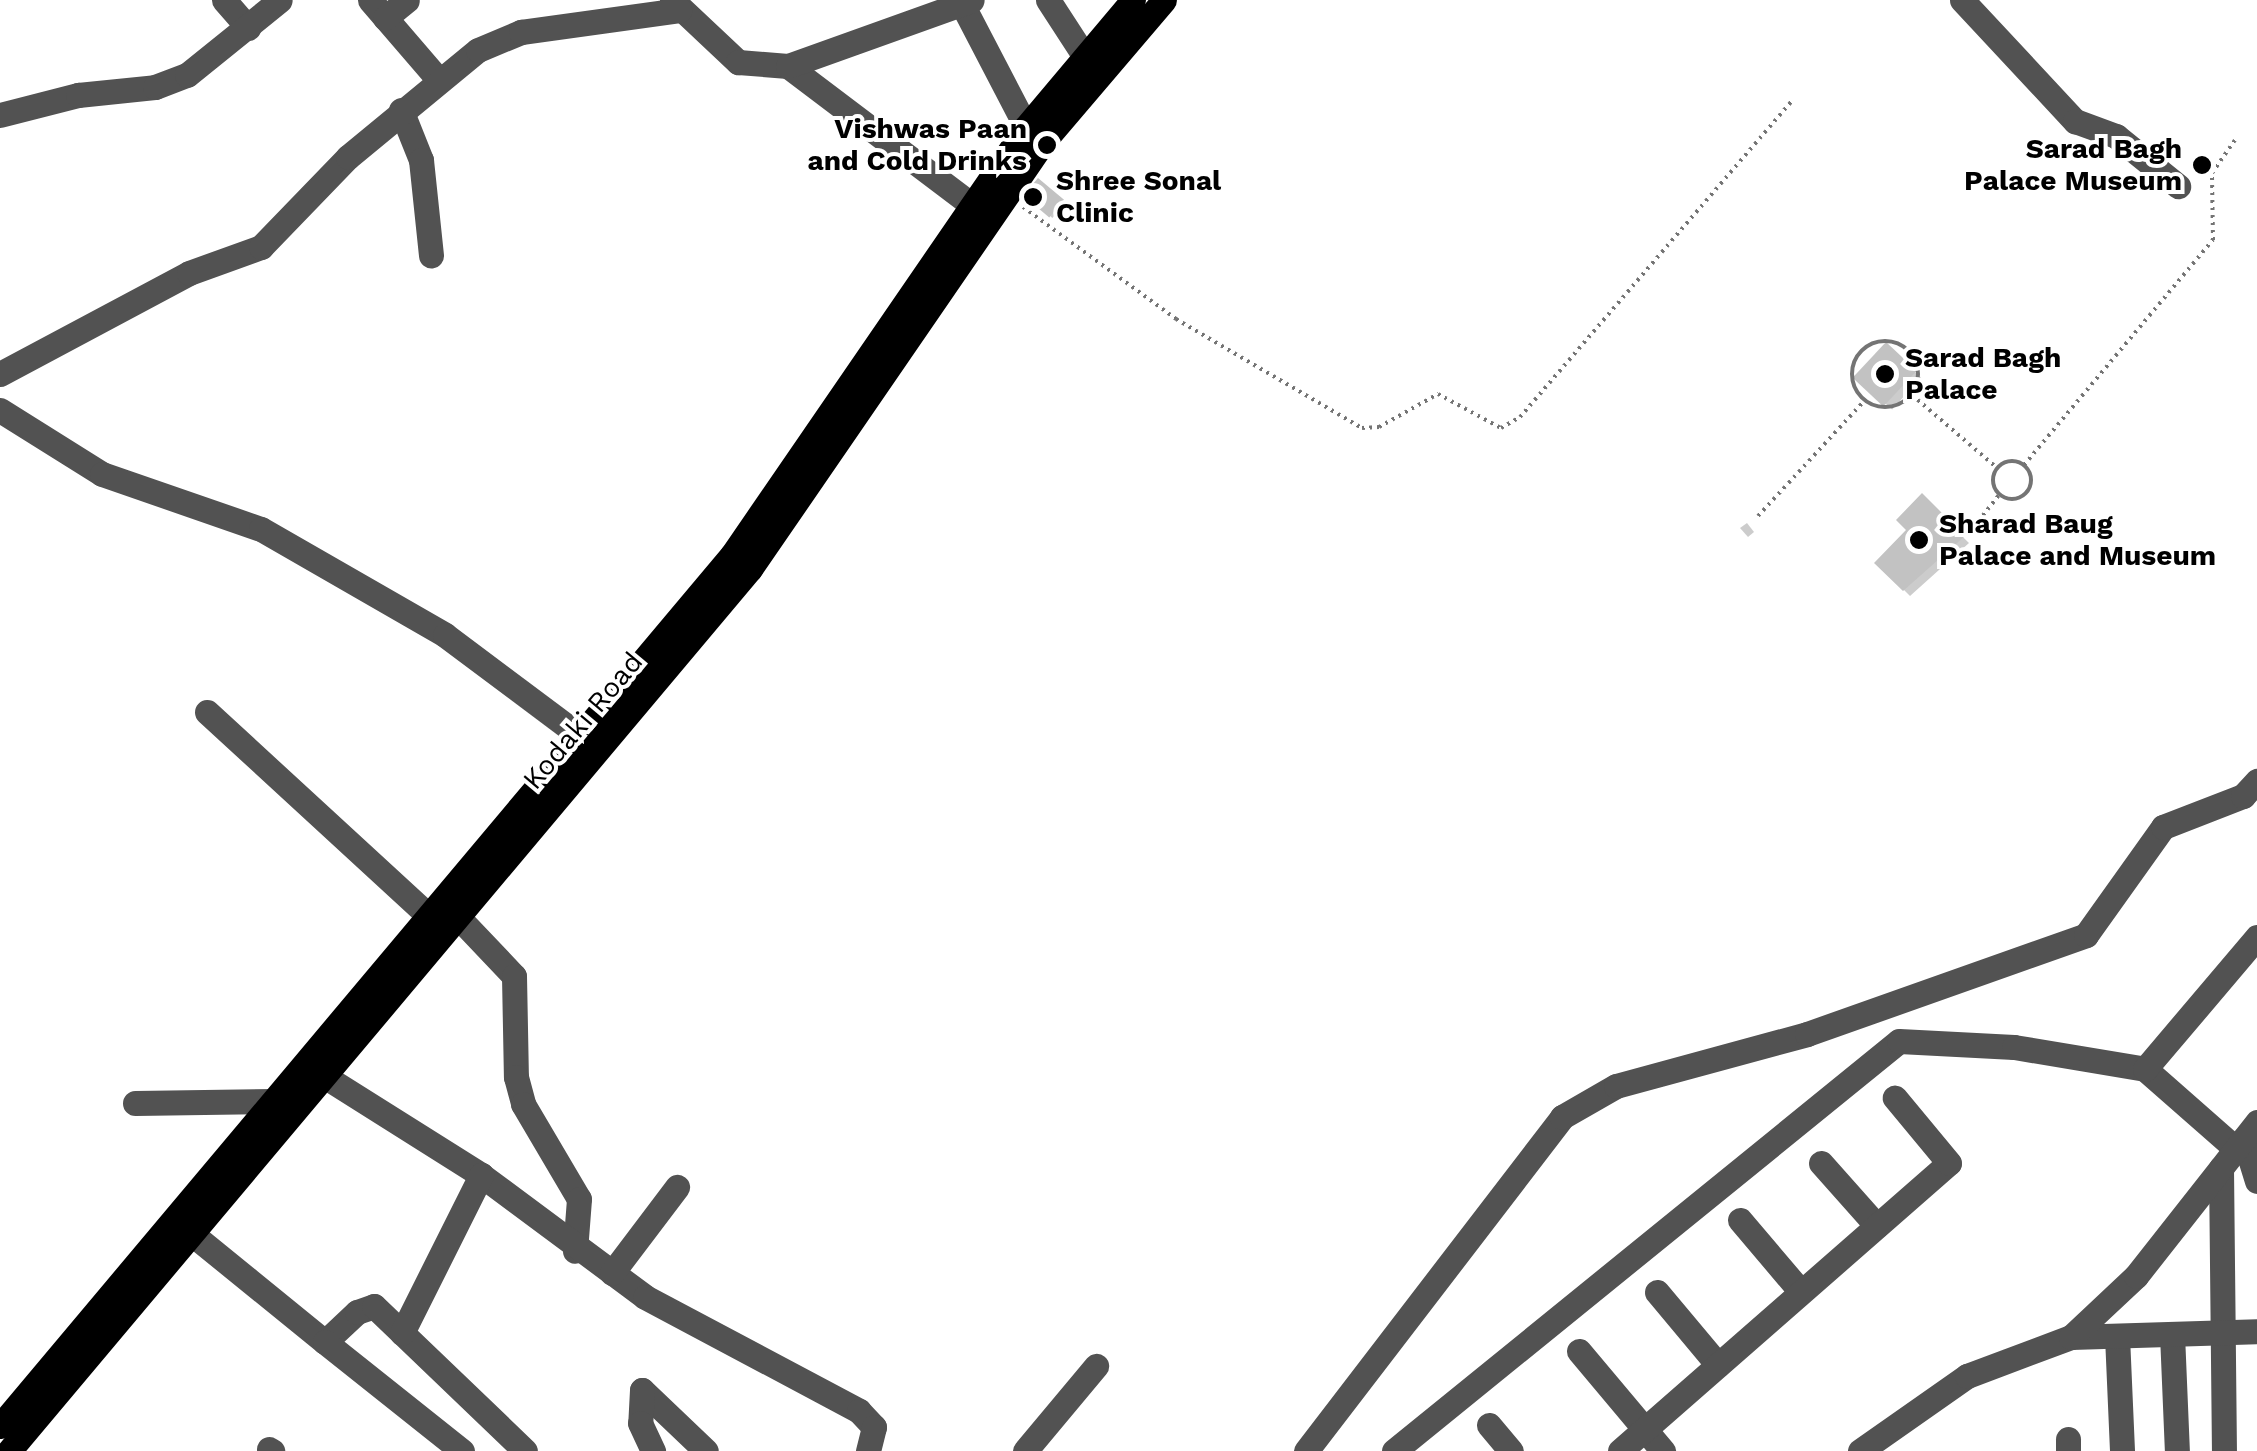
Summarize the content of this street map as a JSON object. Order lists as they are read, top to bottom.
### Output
{
  "streets": {
    "main road": ["Kodaki Road"]
  },
  "places": [
    "Vishwas Paan and Cold Drinks",
    "Sarad Bagh Palace Museum",
    "Shree Sonal Clinic",
    "Sarad Bagh Palace",
    "Sharad Baug Palace and Museum"
  ]
}
